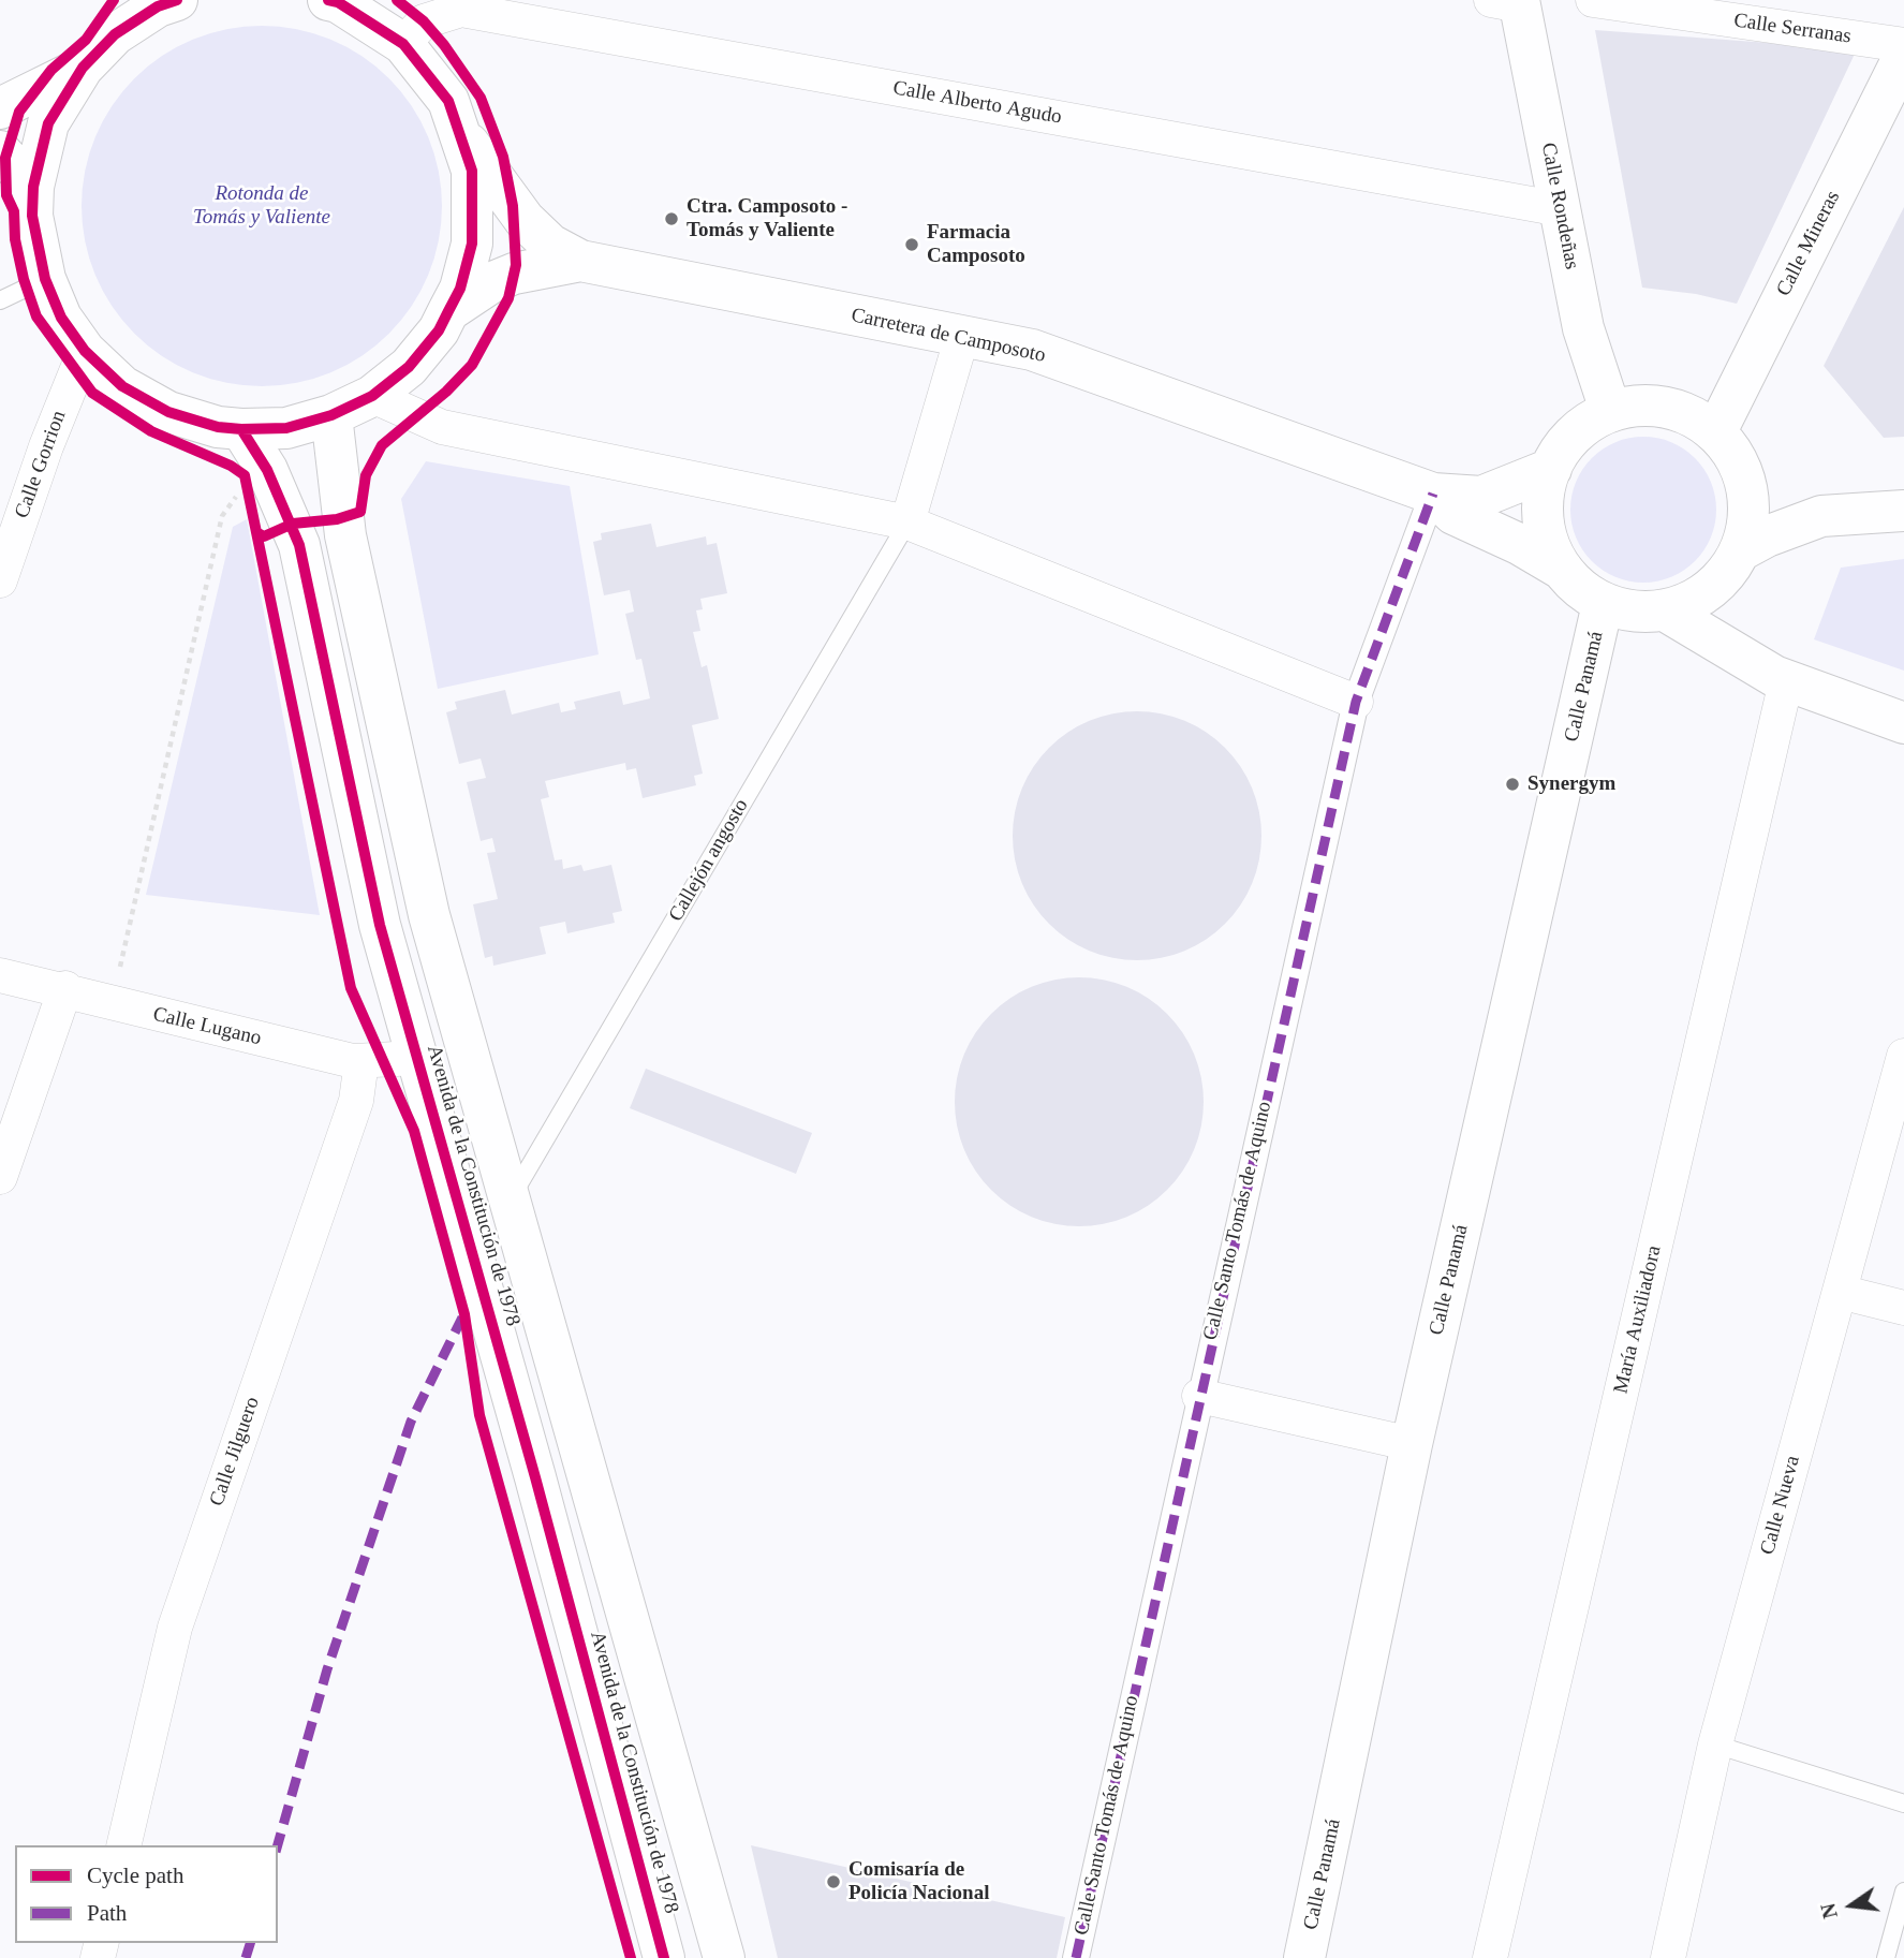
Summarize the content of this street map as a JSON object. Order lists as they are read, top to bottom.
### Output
{
  "streets": {
    "street": [
      "Calle Serranas",
      "Calle Alberto Agudo",
      "Calle Rondeñas",
      "Calle Mineras",
      "Carretera de Camposoto",
      "Calle Gorrion",
      "Calle Panamá",
      "Calle Lugano",
      "Avenida de la Constitución de 1978",
      "Calle Santo Tomás de Aquino",
      "María Auxiliadora",
      "Calle Jilguero",
      "Calle Nueva"
    ],
    "lane": ["Callejón angosto"]
  },
  "crossings": [
    ["Calle Alberto Agudo", "Calle Rondeñas"],
    ["Calle Rondeñas", "Calle Mineras"],
    ["Calle Rondeñas", "Carretera de Camposoto"],
    ["Calle Rondeñas", "Calle Panamá"],
    ["Calle Mineras", "Carretera de Camposoto"],
    ["Calle Mineras", "Calle Panamá"],
    ["Carretera de Camposoto", "Calle Panamá"],
    ["Carretera de Camposoto", "Calle Santo Tomás de Aquino"],
    ["Callejón angosto", "Avenida de la Constitución de 1978"],
    ["Calle Lugano", "Avenida de la Constitución de 1978"],
    ["Calle Lugano", "Calle Jilguero"]
  ],
  "parks": ["Rotonda de Tomás y Valiente"],
  "places": [
    "Ctra. Camposoto - Tomás y Valiente",
    "Farmacia Camposoto",
    "Synergym",
    "Comisaría de Policía Nacional"
  ],
  "legend": ["Cycle path", "Path"],
  "north": "left"
}
